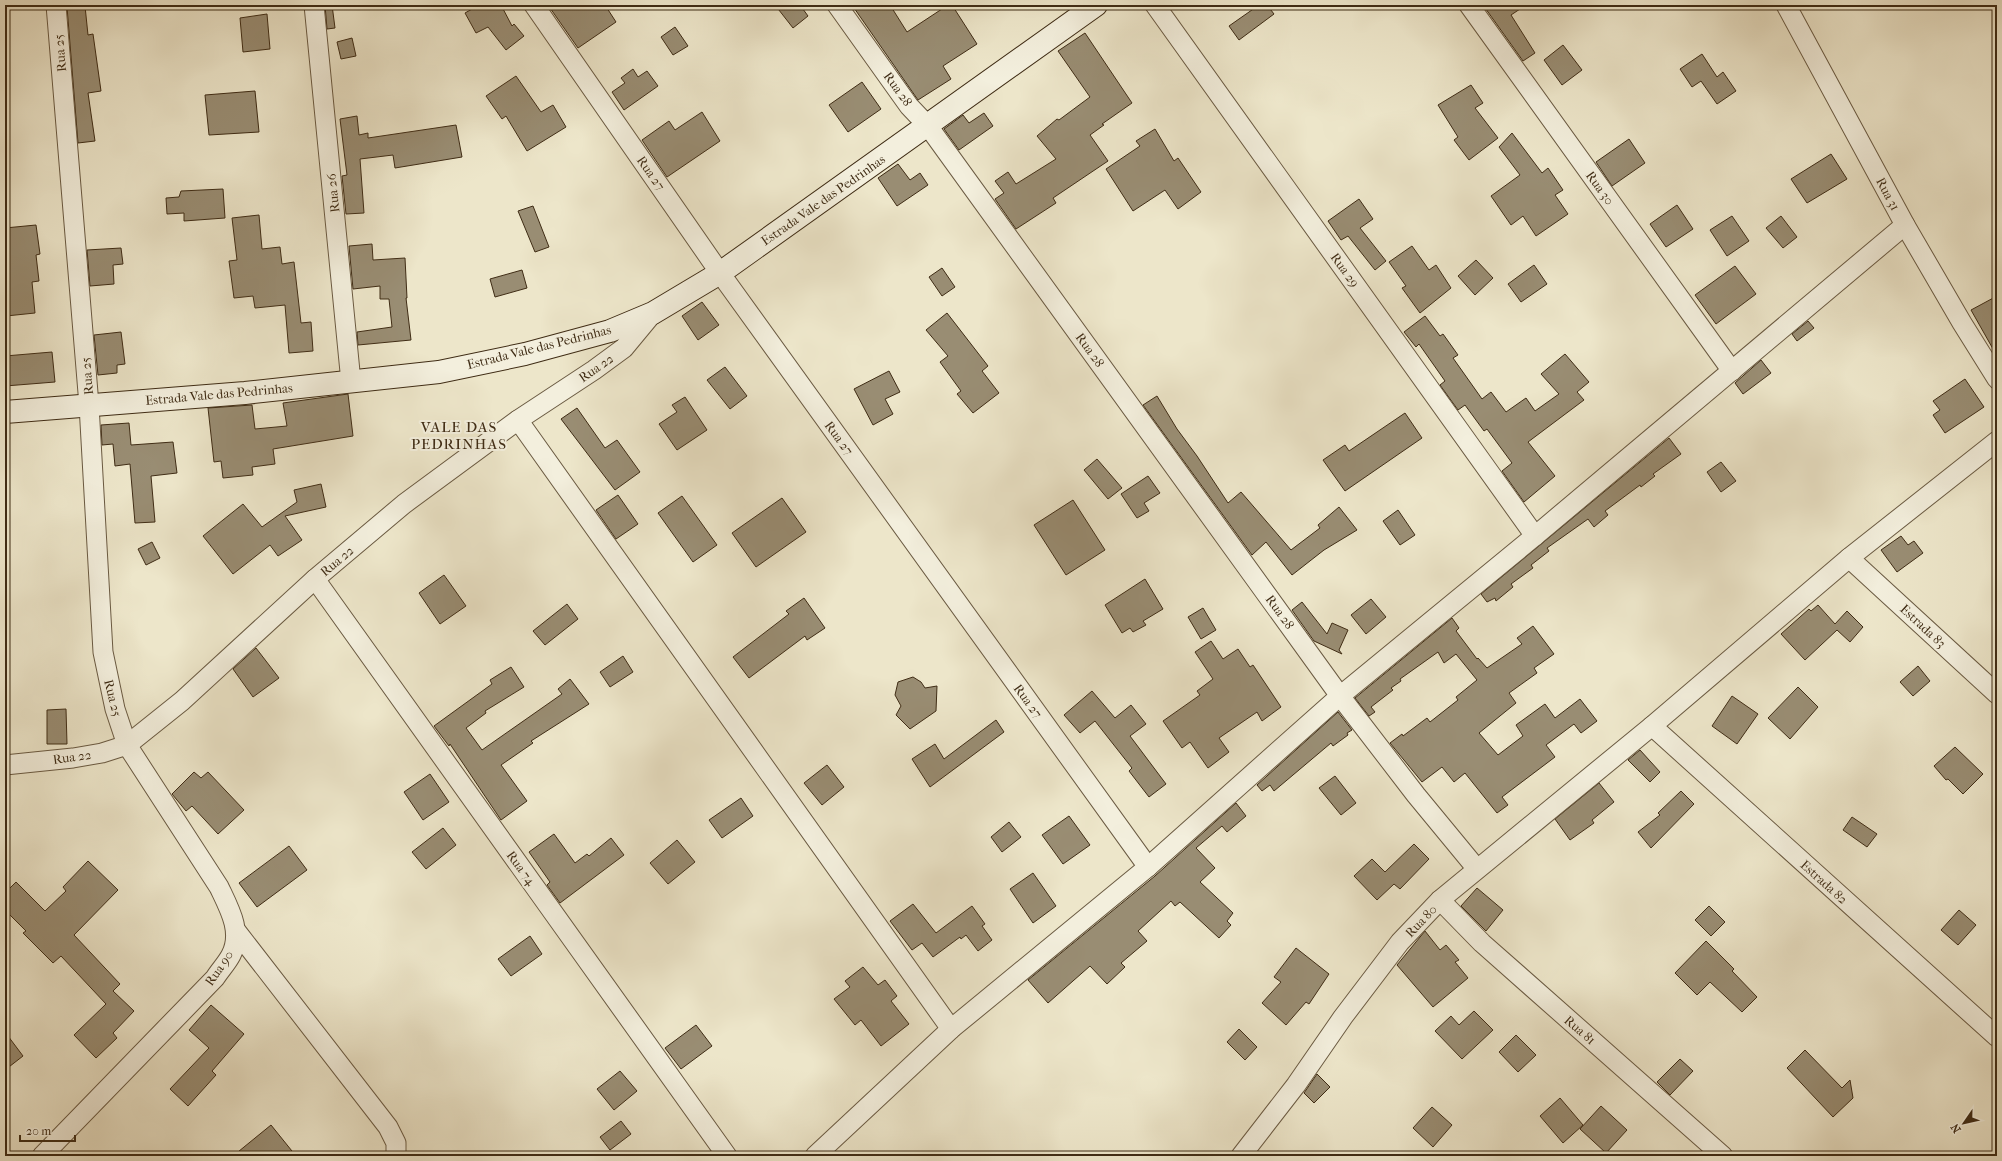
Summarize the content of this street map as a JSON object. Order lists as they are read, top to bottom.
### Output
{
  "streets": {
    "main road": ["Estrada Vale das Pedrinhas"],
    "street": [
      "Rua 25",
      "Rua 28",
      "Rua 27",
      "Rua 30",
      "Rua 26",
      "Rua 31",
      "Rua 29",
      "Rua 22",
      "Estrada 83",
      "Rua 74",
      "Estrada 82",
      "Rua 80",
      "Rua 90",
      "Rua 81"
    ]
  },
  "crossings": [
    ["Rua 25", "Estrada Vale das Pedrinhas"],
    ["Rua 25", "Rua 22"],
    ["Rua 25", "Rua 90"],
    ["Rua 28", "Estrada Vale das Pedrinhas"],
    ["Rua 27", "Estrada Vale das Pedrinhas"],
    ["Rua 26", "Estrada Vale das Pedrinhas"],
    ["Estrada Vale das Pedrinhas", "Rua 22"],
    ["Rua 22", "Rua 74"],
    ["Rua 22", "Rua 90"],
    ["Estrada 83", "Rua 80"],
    ["Estrada 82", "Rua 80"],
    ["Rua 80", "Rua 81"]
  ],
  "districts": ["VALE DAS PEDRINHAS"],
  "scale_bar": "20 m",
  "north": "bottom left"
}
